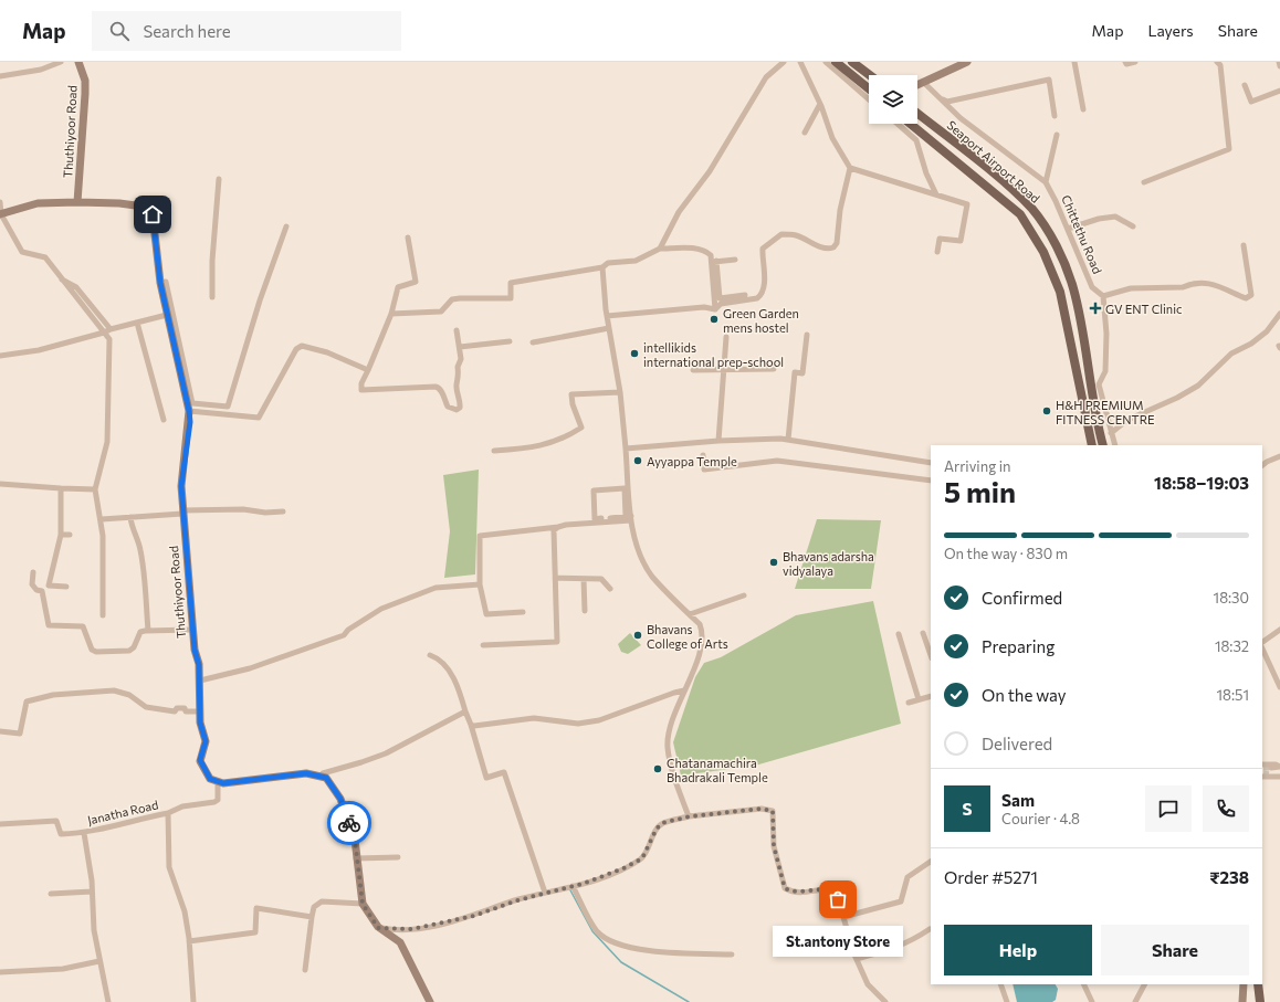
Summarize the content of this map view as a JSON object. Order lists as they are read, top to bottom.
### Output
{
  "streets": {
    "main road": ["Thuthiyoor Road", "Seaport Airport Road"],
    "street": ["Chittethu Road", "Janatha Road"]
  },
  "crossings": [
    ["Thuthiyoor Road", "Janatha Road"]
  ],
  "places": {
    "health": ["GV ENT Clinic"],
    "other": [
      "Green Garden mens hostel",
      "intellikids international prep-school",
      "H&H PREMIUM FITNESS CENTRE",
      "Ayyappa Temple",
      "Bhavans adarsha vidyalaya",
      "Bhavans College of Arts",
      "Chatanamachira Bhadrakali Temple",
      "St.antony Store"
    ]
  },
  "page": {
    "header": "Map",
    "search": "Search here",
    "nav": ["Map", "Layers", "Share"],
    "heading": ["5 min", "Arriving in", "18:58–19:03"],
    "panel": [
      "Sam",
      "Courier · 4.8",
      "Order #5271",
      "₹238"
    ],
    "bar": "On the way · 830 m",
    "list": [
      ["Confirmed", "18:30"],
      ["Preparing", "18:32"],
      ["On the way", "18:51"],
      "Delivered"
    ],
    "round": "S",
    "buttons": ["Help", "Share"],
    "bubble": "St.antony Store"
  }
}
